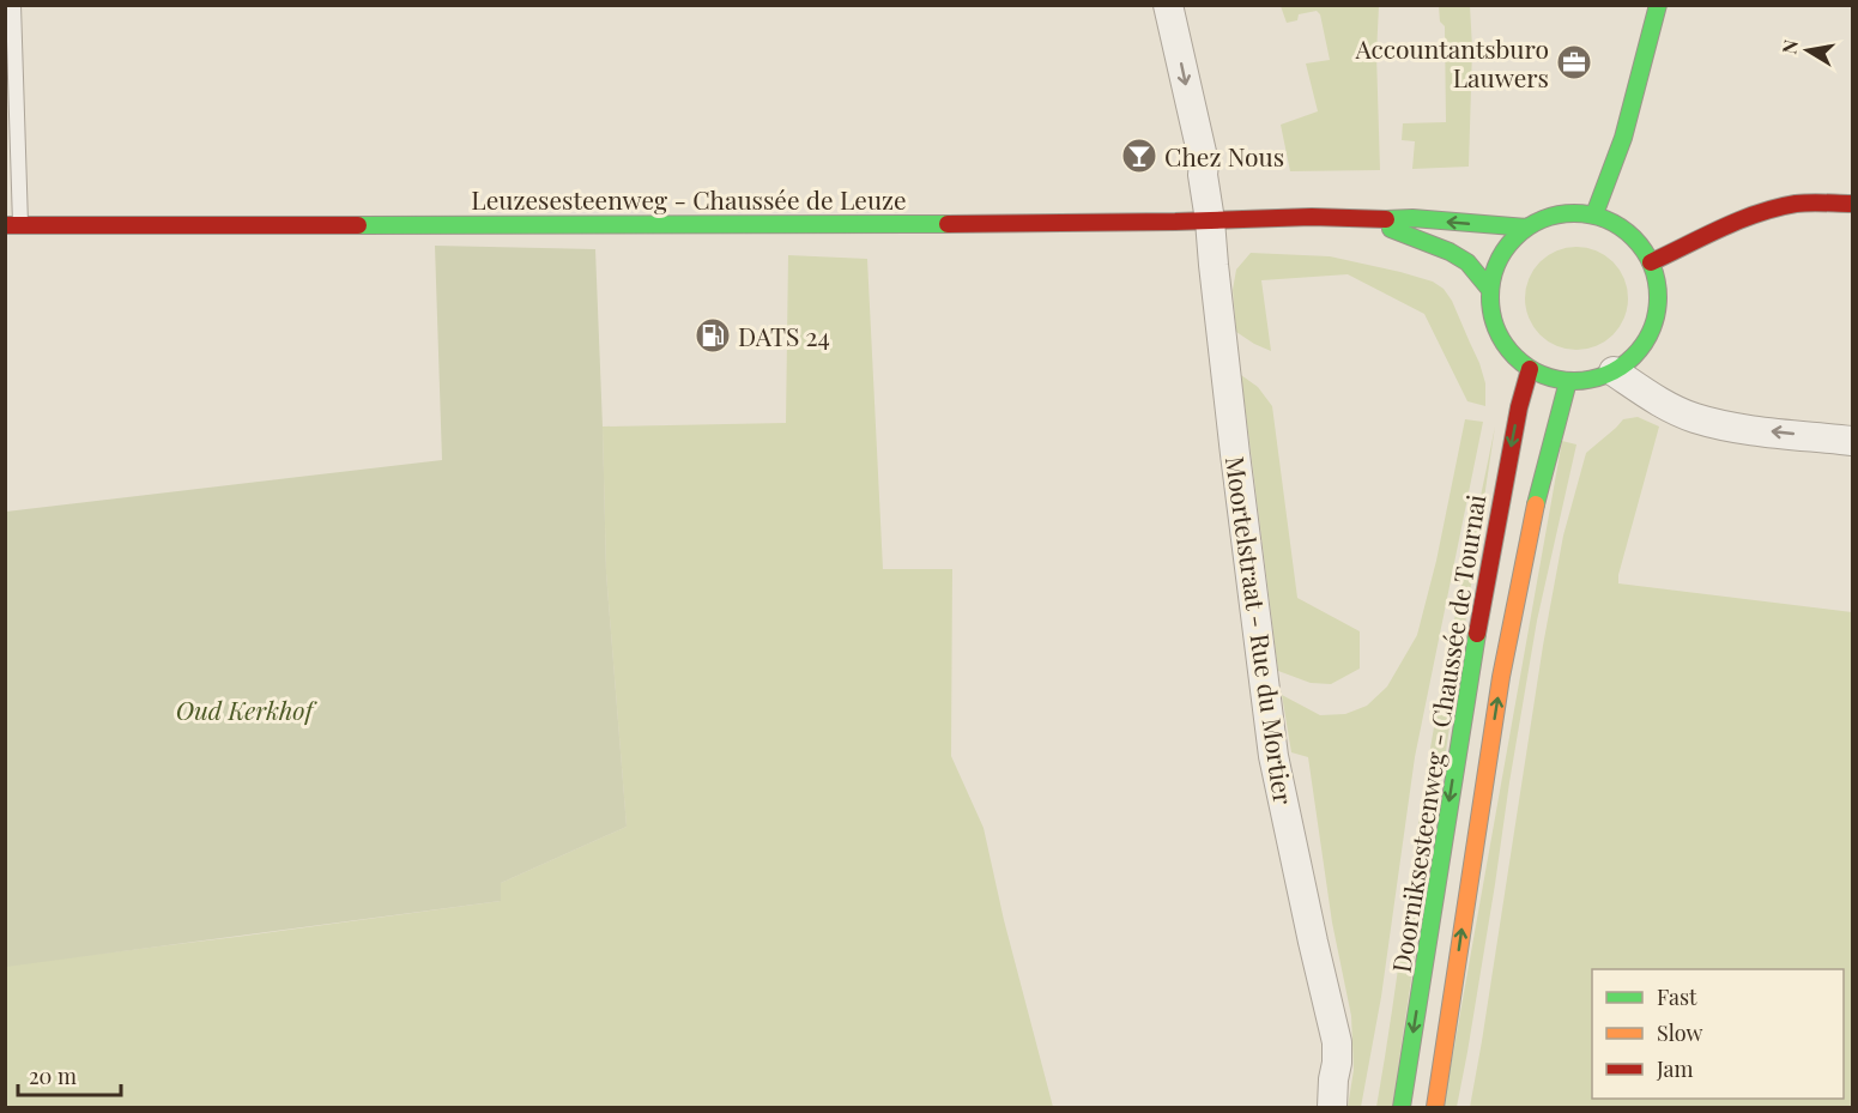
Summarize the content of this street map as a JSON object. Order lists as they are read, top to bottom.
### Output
{
  "streets": {
    "main road": ["Leuzesesteenweg - Chaussée de Leuze", "Doorniksesteenweg - Chaussée de Tournai"],
    "street": ["Moortelstraat - Rue du Mortier"]
  },
  "crossings": [
    ["Leuzesesteenweg - Chaussée de Leuze", "Moortelstraat - Rue du Mortier"],
    ["Leuzesesteenweg - Chaussée de Leuze", "Doorniksesteenweg - Chaussée de Tournai"]
  ],
  "parks": ["Oud Kerkhof"],
  "places": {
    "office": ["Accountantsburo Lauwers"],
    "bar": ["Chez Nous"],
    "fuel station": ["DATS 24"]
  },
  "legend": ["Fast", "Slow", "Jam"],
  "scale_bar": "20 m",
  "north": "left"
}
